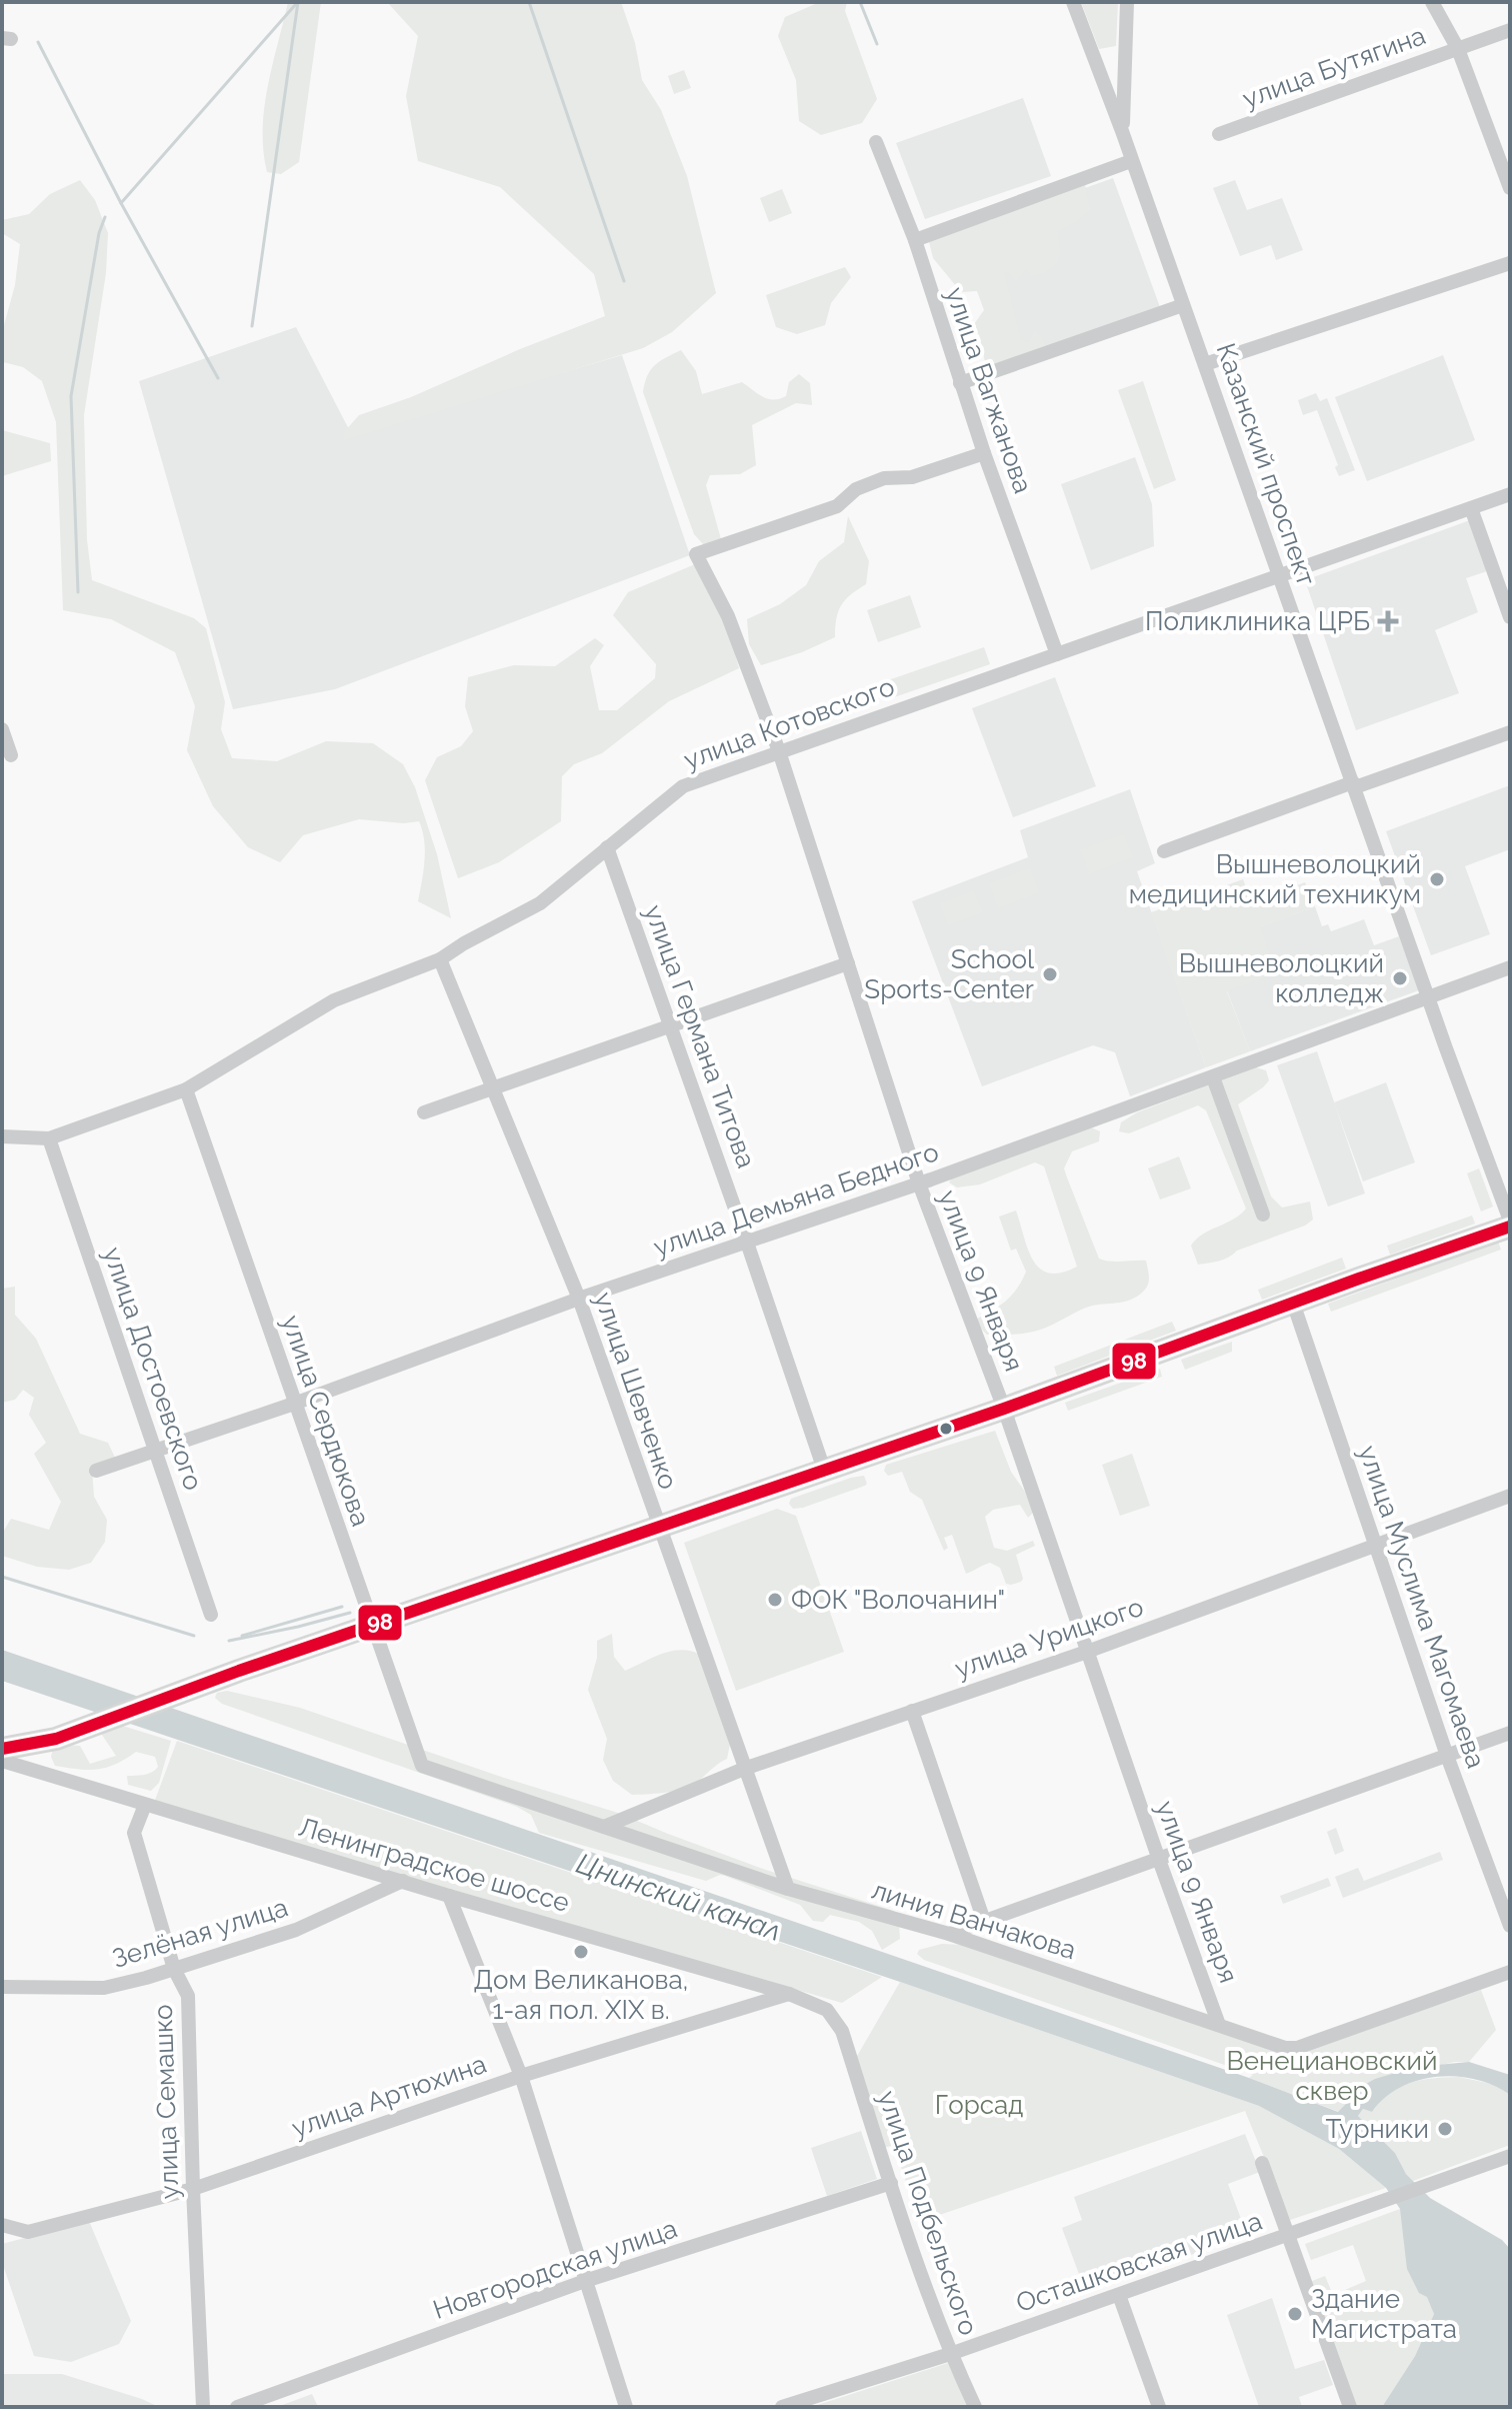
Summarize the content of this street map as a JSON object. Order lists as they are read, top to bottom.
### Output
{
  "streets": {
    "street": [
      "улица Бутягина",
      "улица Вагжанова",
      "Казанский проспект",
      "улица Котовского",
      "улица Германа Титова",
      "улица Демьяна Бедного",
      "улица 9 Января",
      "улица Достоевского",
      "улица Шевченко",
      "улица Сердюкова",
      "улица Муслима Магомаева",
      "улица Урицкого",
      "Ленинградское шоссе",
      "линия Ванчакова",
      "Зелёная улица",
      "улица Артюхина",
      "улица Семашко",
      "улица Подбельского",
      "Осташковская улица",
      "Новгородская улица"
    ]
  },
  "crossings": [
    ["улица Вагжанова", "улица Котовского"],
    ["улица Вагжанова", "улица 9 Января"],
    ["Казанский проспект", "улица Котовского"],
    ["Казанский проспект", "улица Демьяна Бедного"],
    ["улица Котовского", "улица Германа Титова"],
    ["улица Котовского", "улица 9 Января"],
    ["улица Котовского", "улица Достоевского"],
    ["улица Котовского", "улица Шевченко"],
    ["улица Котовского", "улица Сердюкова"],
    ["улица Германа Титова", "улица Демьяна Бедного"],
    ["улица Демьяна Бедного", "улица 9 Января"],
    ["улица Демьяна Бедного", "улица Достоевского"],
    ["улица Демьяна Бедного", "улица Шевченко"],
    ["улица Демьяна Бедного", "улица Сердюкова"],
    ["улица 9 Января", "улица Урицкого"],
    ["улица 9 Января", "линия Ванчакова"],
    ["улица Шевченко", "улица Урицкого"],
    ["улица Шевченко", "линия Ванчакова"],
    ["улица Сердюкова", "линия Ванчакова"],
    ["улица Муслима Магомаева", "улица Урицкого"],
    ["улица Урицкого", "линия Ванчакова"],
    ["Ленинградское шоссе", "Зелёная улица"],
    ["Ленинградское шоссе", "улица Артюхина"],
    ["Ленинградское шоссе", "улица Семашко"],
    ["Ленинградское шоссе", "улица Подбельского"],
    ["Зелёная улица", "улица Семашко"],
    ["улица Артюхина", "улица Семашко"],
    ["улица Подбельского", "Осташковская улица"],
    ["улица Подбельского", "Новгородская улица"]
  ],
  "water": ["Цнинский канал"],
  "parks": ["Венециановский сквер", "Горсад"],
  "places": {
    "health": ["Поликлиника ЦРБ"],
    "other": [
      "Вышневолоцкий медицинский техникум",
      "School Sports-Center",
      "Вышневолоцкий колледж",
      "ФОК \"Волочанин\"",
      "Дом Великанова, 1-ая пол. XIX в.",
      "Турники",
      "Здание Магистрата"
    ]
  },
  "lines": ["transit line 98"]
}
